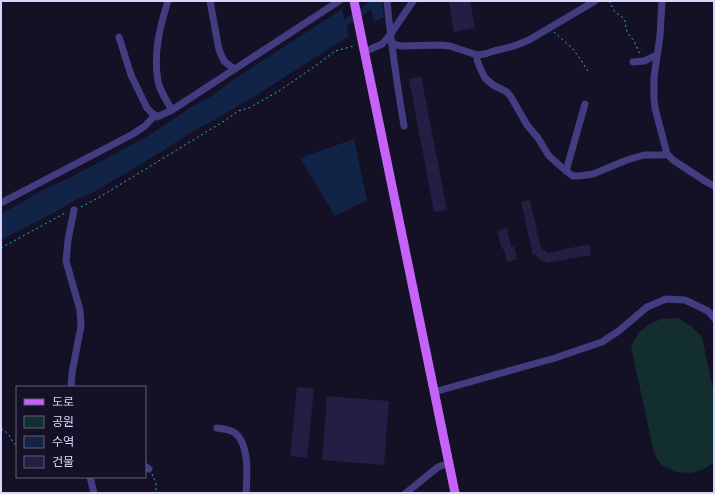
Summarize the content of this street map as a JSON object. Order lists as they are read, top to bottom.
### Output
{
  "legend": [
    "도로",
    "공원",
    "수역",
    "건물"
  ]
}
